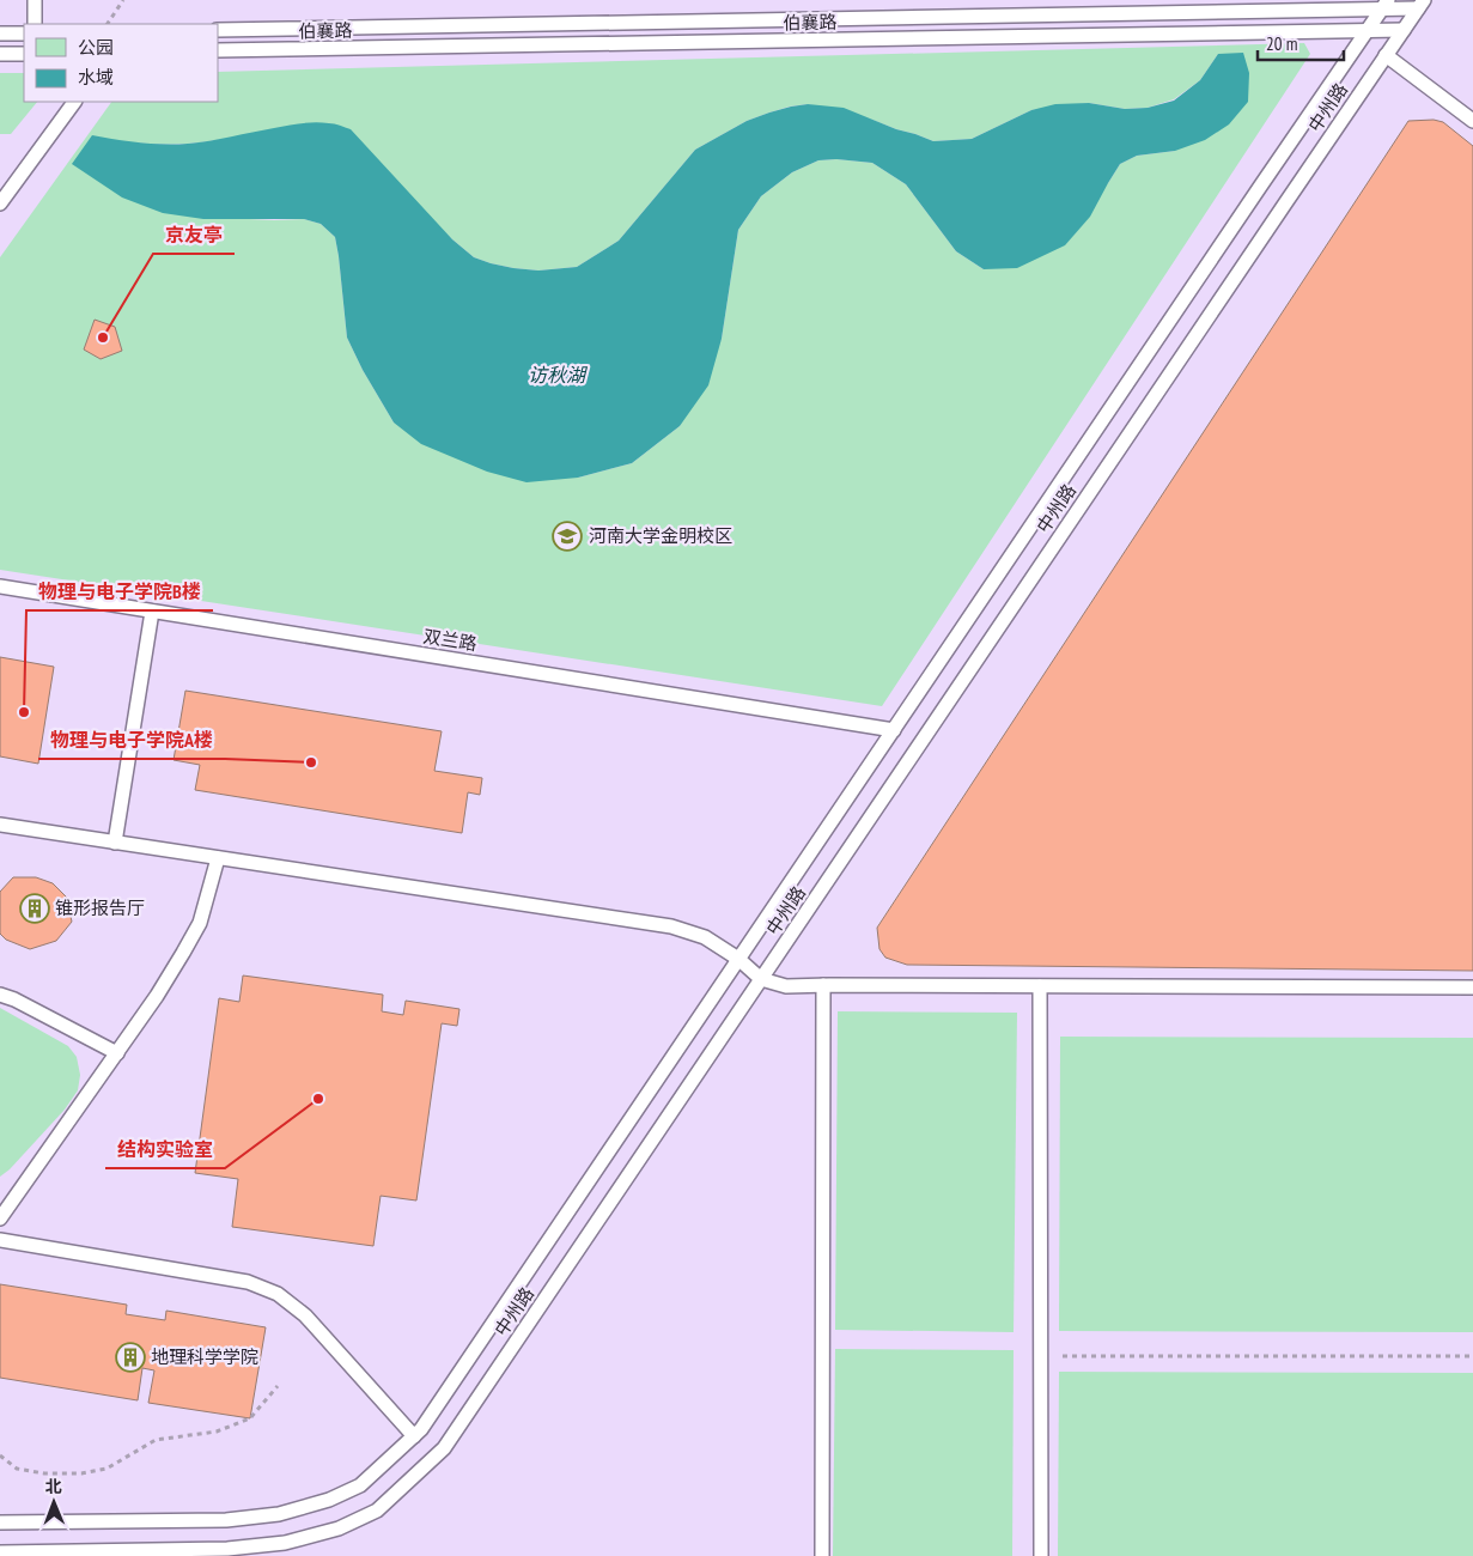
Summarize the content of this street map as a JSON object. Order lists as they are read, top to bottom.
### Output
{
  "streets": {
    "lane": ["伯襄路", "中州路", "双兰路"]
  },
  "crossings": [
    ["伯襄路", "中州路"],
    ["中州路", "双兰路"]
  ],
  "water": ["访秋湖"],
  "places": {
    "other": [
      "京友亭",
      "物理与电子学院B楼",
      "物理与电子学院A楼",
      "结构实验室"
    ],
    "school or university": ["河南大学金明校区"],
    "building": ["锥形报告厅", "地理科学学院"]
  },
  "legend": ["公园", "水域"],
  "scale_bar": "20 m",
  "north": "top"
}
